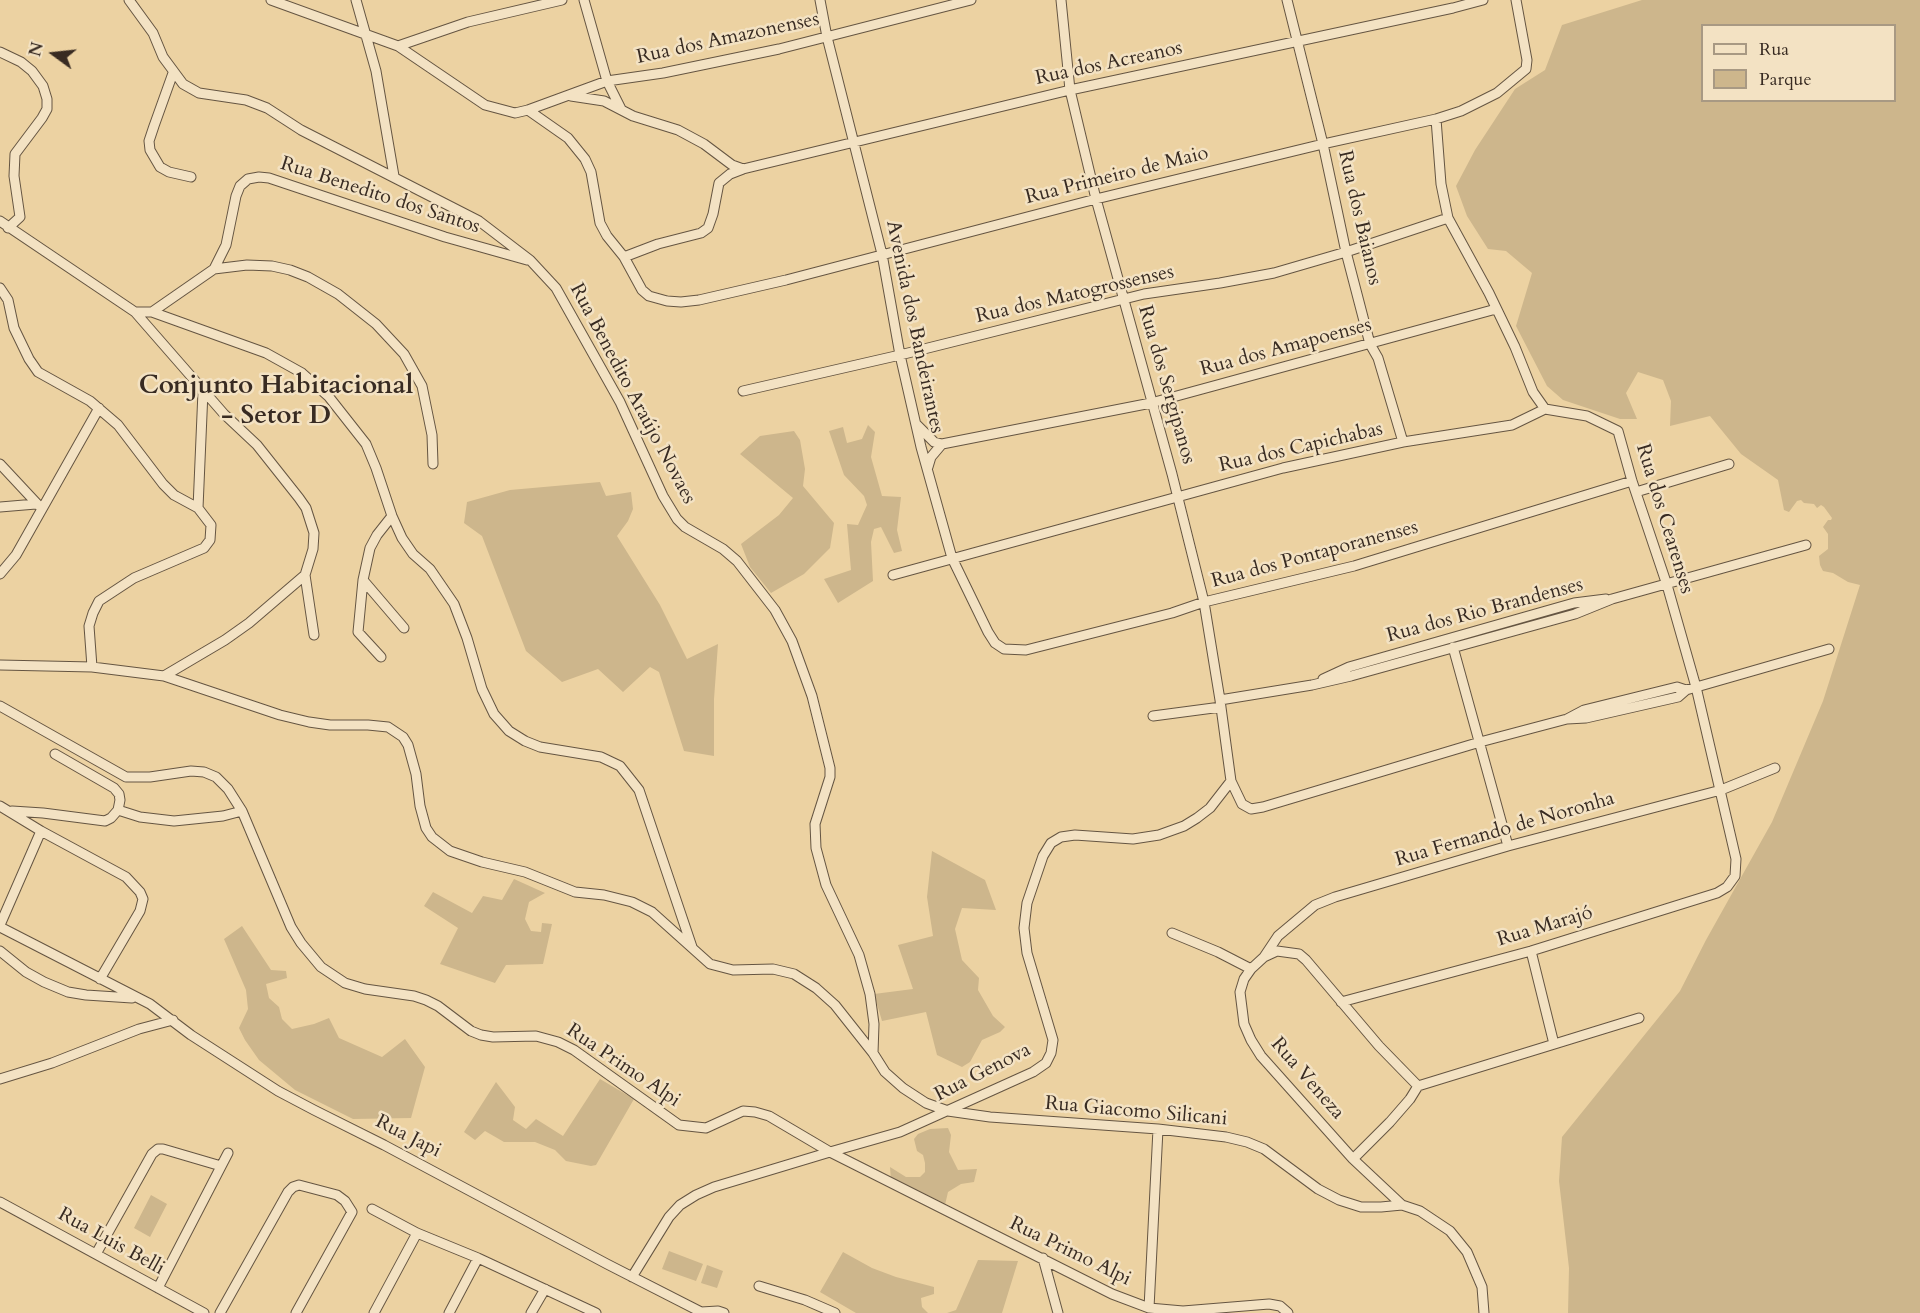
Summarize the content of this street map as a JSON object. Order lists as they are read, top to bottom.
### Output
{
  "streets": {
    "street": [
      "Rua dos Amazonenses",
      "Rua dos Acreanos",
      "Rua Primeiro de Maio",
      "Rua Benedito dos Santos",
      "Rua dos Baianos",
      "Rua dos Matogrossenses",
      "Avenida dos Bandeirantes",
      "Rua dos Amapoenses",
      "Rua dos Sergipanos",
      "Rua Benedito Araújo Novaes",
      "Rua dos Capichabas",
      "Rua dos Cearenses",
      "Rua dos Pontaporanenses",
      "Rua dos Rio Brandenses",
      "Rua Fernando de Noronha",
      "Rua Marajó",
      "Rua Primo Alpi",
      "Rua Genova",
      "Rua Veneza",
      "Rua Giacomo Silicani",
      "Rua Japi",
      "Rua Luis Belli"
    ]
  },
  "crossings": [
    ["Rua dos Amazonenses", "Avenida dos Bandeirantes"],
    ["Rua dos Acreanos", "Rua Primeiro de Maio"],
    ["Rua dos Acreanos", "Rua dos Baianos"],
    ["Rua dos Acreanos", "Avenida dos Bandeirantes"],
    ["Rua dos Acreanos", "Rua dos Sergipanos"],
    ["Rua Primeiro de Maio", "Rua dos Baianos"],
    ["Rua Primeiro de Maio", "Avenida dos Bandeirantes"],
    ["Rua Primeiro de Maio", "Rua dos Sergipanos"],
    ["Rua Benedito dos Santos", "Rua Benedito Araújo Novaes"],
    ["Rua dos Baianos", "Rua dos Matogrossenses"],
    ["Rua dos Baianos", "Rua dos Amapoenses"],
    ["Rua dos Baianos", "Rua dos Capichabas"],
    ["Rua dos Matogrossenses", "Avenida dos Bandeirantes"],
    ["Rua dos Matogrossenses", "Rua dos Sergipanos"],
    ["Avenida dos Bandeirantes", "Rua dos Capichabas"],
    ["Avenida dos Bandeirantes", "Rua dos Pontaporanenses"],
    ["Rua dos Amapoenses", "Rua dos Sergipanos"],
    ["Rua dos Sergipanos", "Rua dos Capichabas"],
    ["Rua dos Sergipanos", "Rua dos Pontaporanenses"],
    ["Rua dos Sergipanos", "Rua Genova"],
    ["Rua Benedito Araújo Novaes", "Rua Giacomo Silicani"],
    ["Rua dos Capichabas", "Rua dos Cearenses"],
    ["Rua dos Cearenses", "Rua dos Pontaporanenses"],
    ["Rua dos Cearenses", "Rua Fernando de Noronha"],
    ["Rua dos Cearenses", "Rua Marajó"],
    ["Rua Fernando de Noronha", "Rua Veneza"],
    ["Rua Primo Alpi", "Rua Genova"],
    ["Rua Genova", "Rua Giacomo Silicani"],
    ["Rua Genova", "Rua Japi"],
    ["Rua Veneza", "Rua Giacomo Silicani"]
  ],
  "districts": ["Conjunto Habitacional - Setor D"],
  "legend": ["Rua", "Parque"],
  "north": "left"
}
